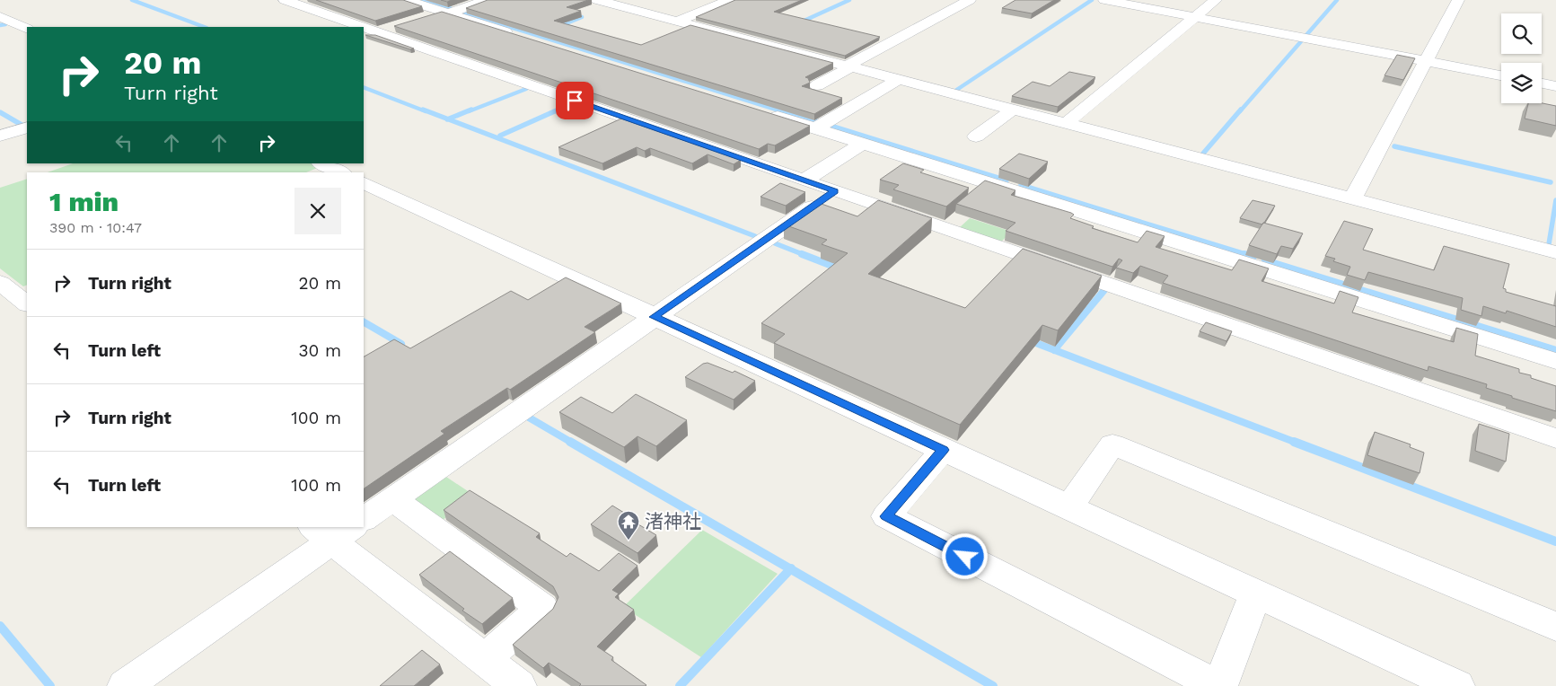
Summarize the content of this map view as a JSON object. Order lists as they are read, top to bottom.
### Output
{
  "places": {
    "temple": ["渚神社"]
  },
  "page": {
    "turn": ["20 m", "Turn right"],
    "heading": ["1 min", "390 m · 10:47"],
    "list": [
      {
        "name": "Turn right",
        "value": "20 m"
      },
      {
        "name": "Turn left",
        "value": "30 m"
      },
      {
        "name": "Turn right",
        "value": "100 m"
      },
      {
        "name": "Turn left",
        "value": "100 m"
      }
    ]
  }
}
